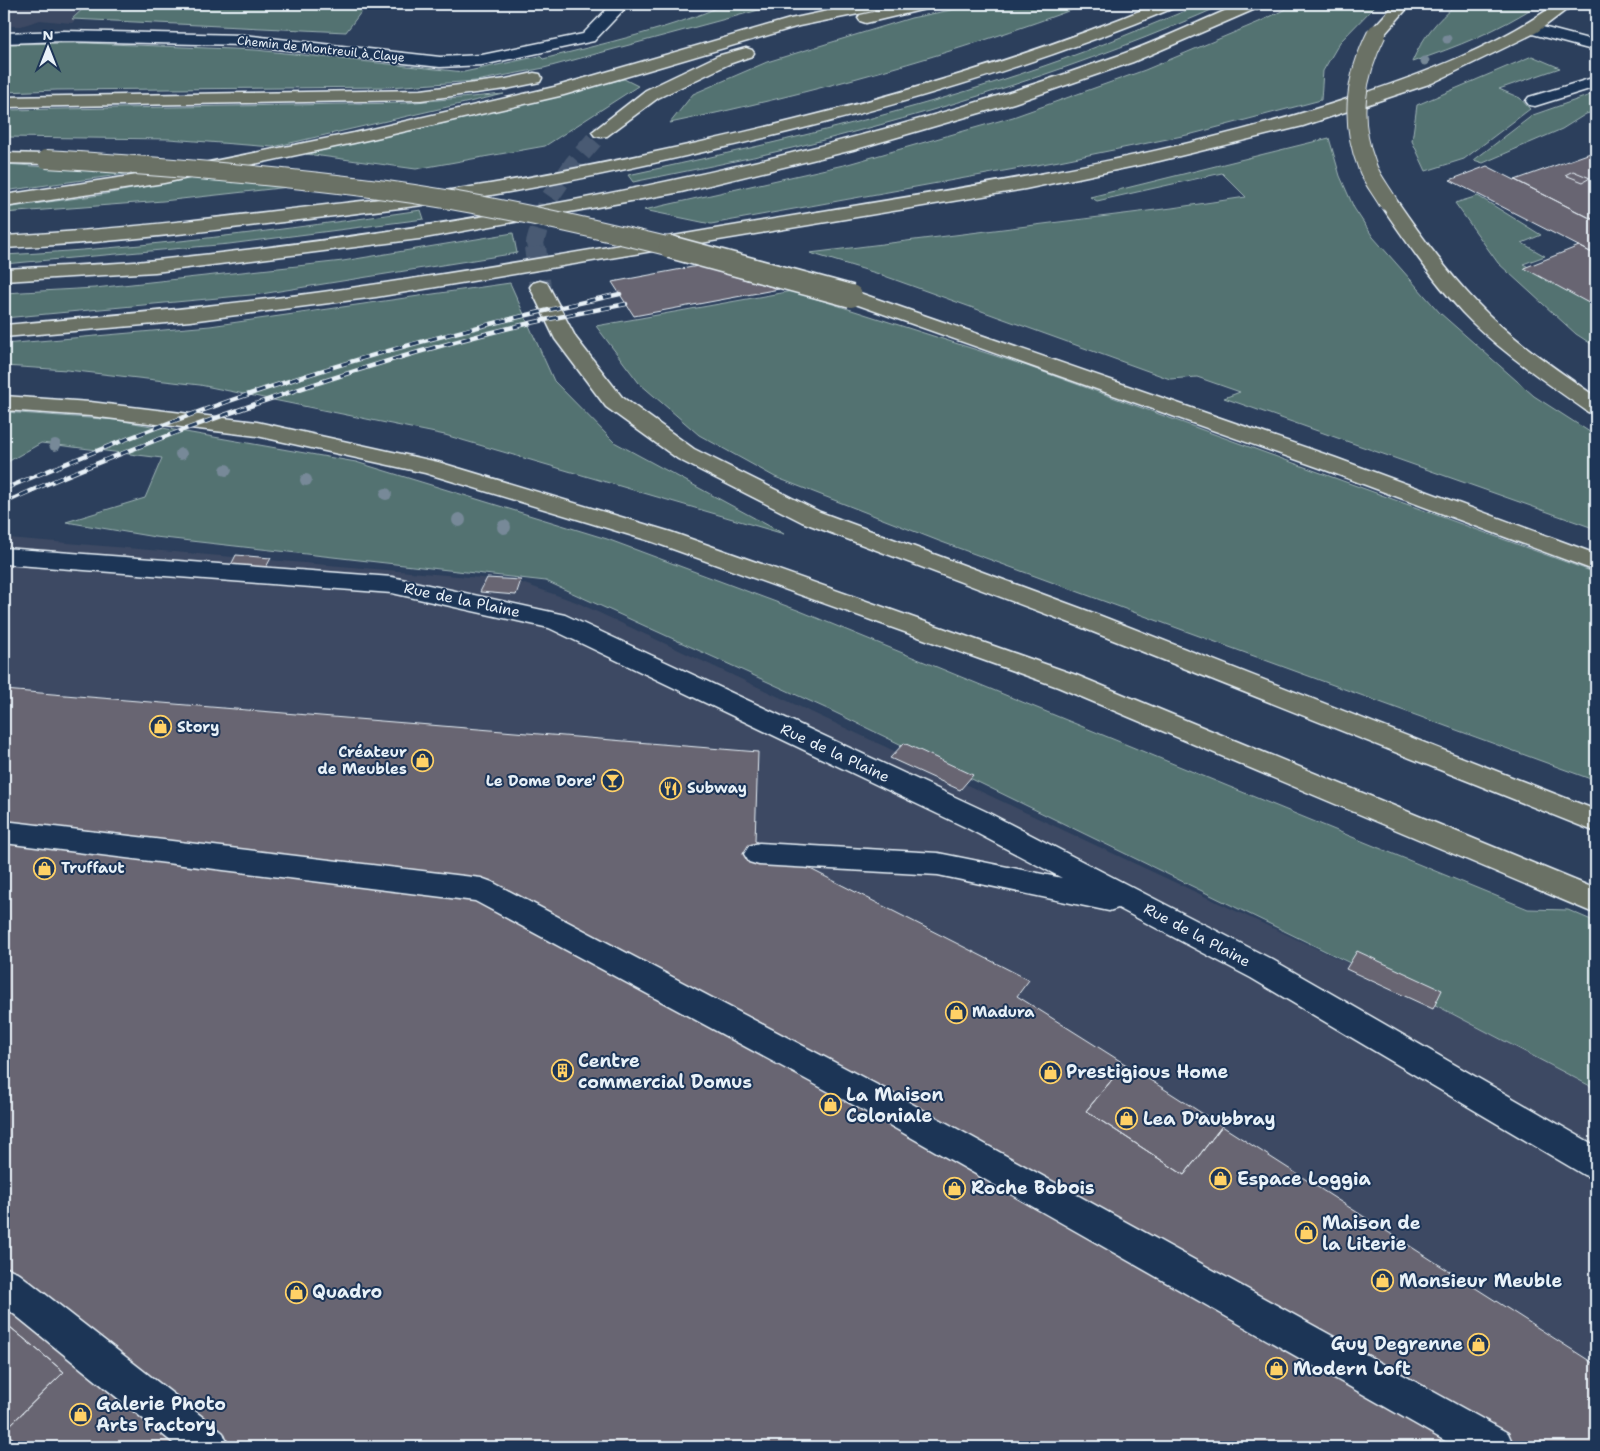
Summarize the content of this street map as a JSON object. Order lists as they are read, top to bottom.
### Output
{
  "streets": {
    "street": ["Chemin de Montreuil à Claye", "Rue de la Plaine"]
  },
  "places": {
    "shop": [
      "Story",
      "Créateur de Meubles",
      "Truffaut",
      "Madura",
      "Prestigious Home",
      "La Maison Coloniale",
      "Lea D'aubbray",
      "Espace Loggia",
      "Roche Bobois",
      "Maison de la Literie",
      "Monsieur Meuble",
      "Quadro",
      "Guy Degrenne",
      "Modern Loft",
      "Galerie Photo Arts Factory"
    ],
    "bar": ["Le Dome Dore'"],
    "restaurant": ["Subway"],
    "building": ["Centre commercial Domus"]
  },
  "north": "top"
}
